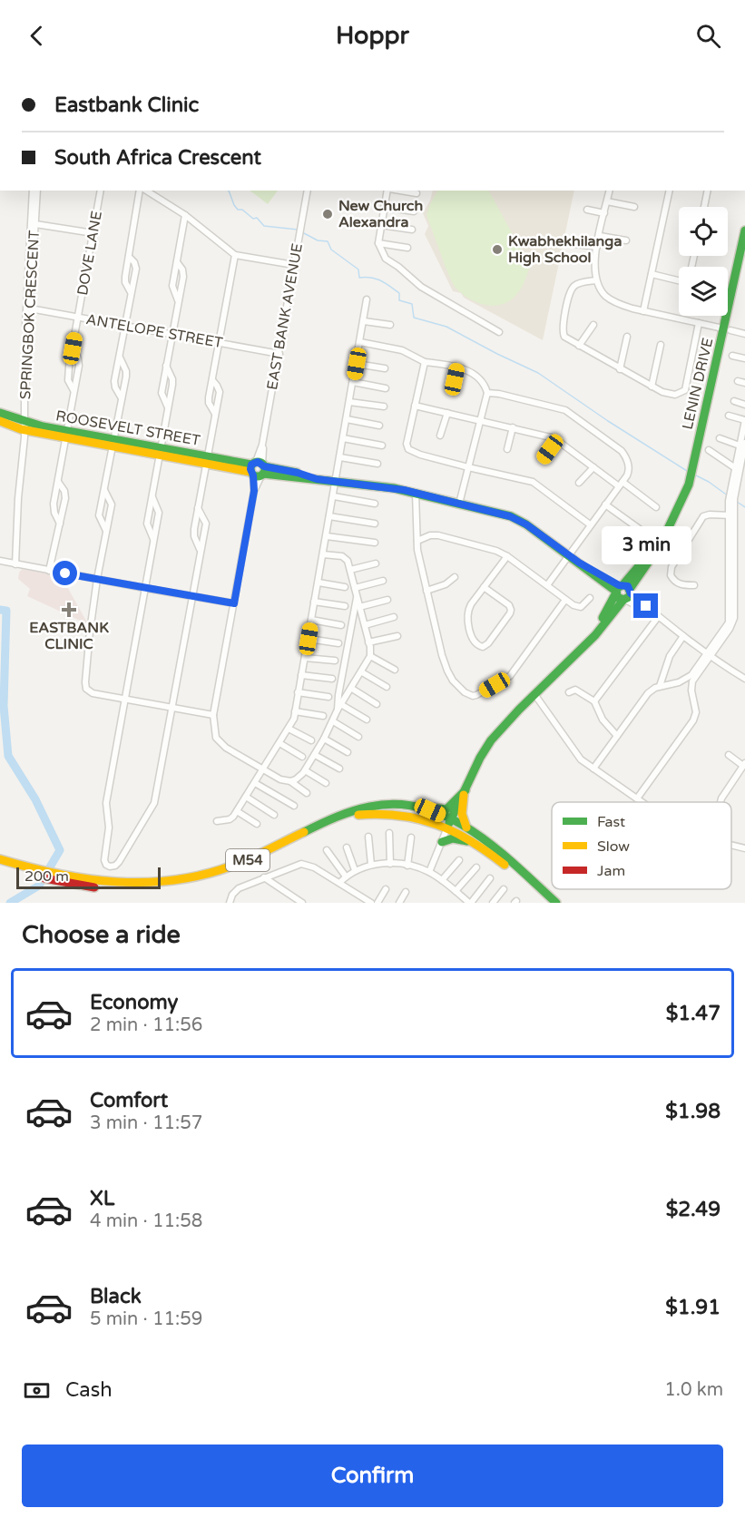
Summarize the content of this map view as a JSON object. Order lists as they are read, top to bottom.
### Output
{
  "streets": {
    "main road": ["LENIN DRIVE", "ROOSEVELT STREET", "M54"],
    "street": [
      "DOVE LANE",
      "SPRINGBOK CRESCENT",
      "EAST BANK AVENUE",
      "ANTELOPE STREET"
    ]
  },
  "crossings": [
    ["DOVE LANE", "ANTELOPE STREET"],
    ["DOVE LANE", "ROOSEVELT STREET"],
    ["SPRINGBOK CRESCENT", "ANTELOPE STREET"],
    ["SPRINGBOK CRESCENT", "ROOSEVELT STREET"],
    ["EAST BANK AVENUE", "ANTELOPE STREET"],
    ["EAST BANK AVENUE", "ROOSEVELT STREET"],
    ["LENIN DRIVE", "ROOSEVELT STREET"],
    ["LENIN DRIVE", "M54"]
  ],
  "places": {
    "other": ["New Church Alexandra", "Kwabhekhilanga High School"],
    "health": ["EASTBANK CLINIC"]
  },
  "legend": ["Fast", "Slow", "Jam"],
  "scale_bar": "200 m",
  "page": {
    "header": "Hoppr",
    "banner": ["Eastbank Clinic", "South Africa Crescent"],
    "bubble": "3 min",
    "scale": "200 m",
    "heading": "Choose a ride",
    "list": [
      {
        "name": "Economy",
        "note": "2 min · 11:56",
        "value": "$1.47"
      },
      {
        "name": "Comfort",
        "note": "3 min · 11:57",
        "value": "$1.98"
      },
      {
        "name": "XL",
        "note": "4 min · 11:58",
        "value": "$2.49"
      },
      {
        "name": "Black",
        "note": "5 min · 11:59",
        "value": "$1.91"
      }
    ],
    "pay": ["Cash", "1.0 km"],
    "buttons": "Confirm"
  }
}
